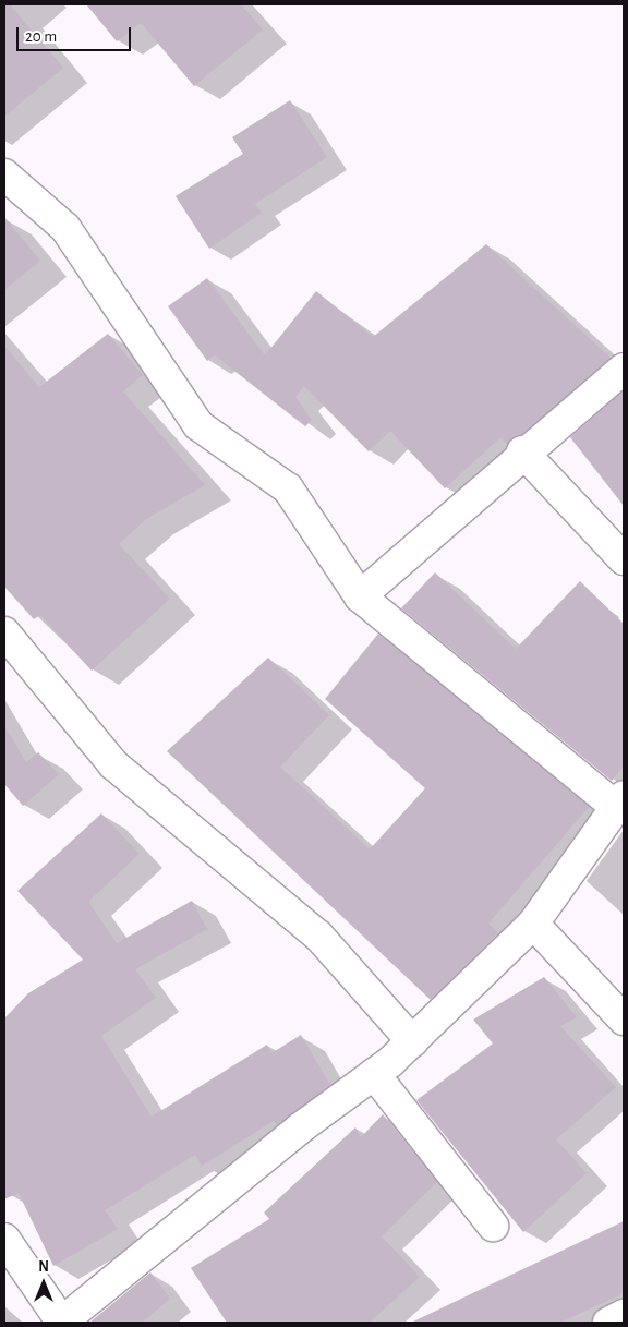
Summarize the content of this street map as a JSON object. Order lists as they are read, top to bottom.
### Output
{
  "scale_bar": "20 m",
  "north": "top"
}
